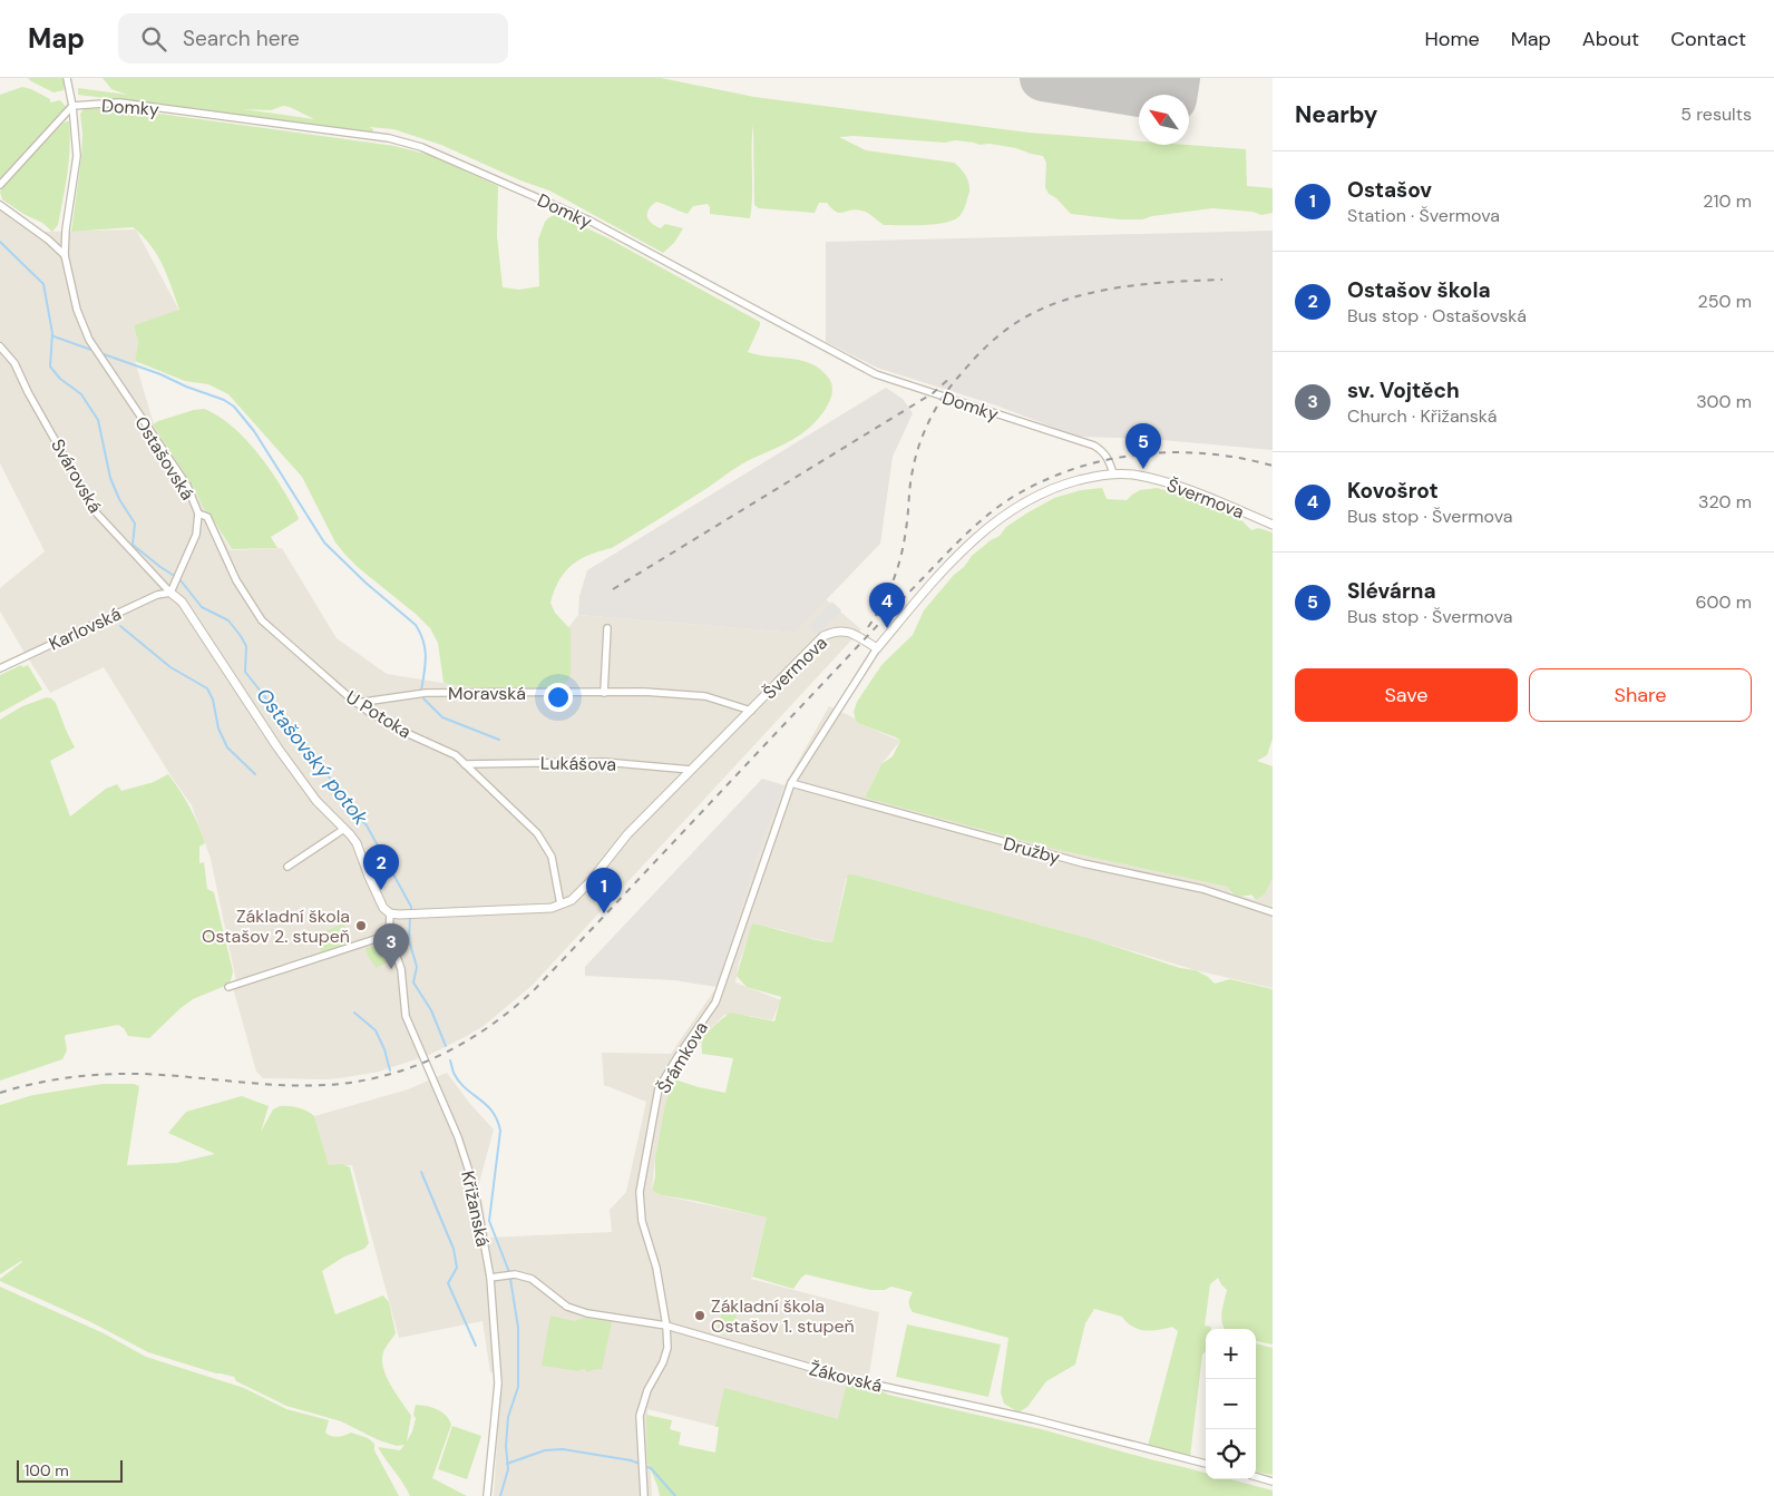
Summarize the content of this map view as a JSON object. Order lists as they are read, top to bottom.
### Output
{
  "streets": {
    "street": [
      "Domky",
      "Ostašovská",
      "Svárovská",
      "Švermova",
      "Karlovská",
      "Moravská",
      "U Potoka",
      "Lukášova",
      "Družby",
      "Šrámkova",
      "Křižanská",
      "Žákovská"
    ]
  },
  "crossings": [
    ["Domky", "Ostašovská"],
    ["Domky", "Švermova"],
    ["Ostašovská", "Svárovská"],
    ["Ostašovská", "Karlovská"],
    ["Ostašovská", "U Potoka"],
    ["Svárovská", "Karlovská"],
    ["Švermova", "Moravská"],
    ["Švermova", "U Potoka"],
    ["Švermova", "Lukášova"],
    ["Švermova", "Šrámkova"],
    ["Švermova", "Křižanská"],
    ["Moravská", "U Potoka"],
    ["U Potoka", "Lukášova"],
    ["Družby", "Šrámkova"],
    ["Šrámkova", "Žákovská"],
    ["Křižanská", "Žákovská"]
  ],
  "water": ["Ostašovský potok"],
  "places": ["Základní škola Ostašov 2. stupeň", "Základní škola Ostašov 1. stupeň"],
  "scale_bar": "100 m",
  "north": "top left",
  "page": {
    "header": "Map",
    "search": "Search here",
    "nav": [
      "Home",
      "Map",
      "About",
      "Contact"
    ],
    "heading": ["Nearby", "5 results"],
    "list": [
      {
        "mark": "1",
        "name": "Ostašov",
        "note": "Station · Švermova",
        "value": "210 m"
      },
      {
        "mark": "2",
        "name": "Ostašov škola",
        "note": "Bus stop · Ostašovská",
        "value": "250 m"
      },
      {
        "mark": "3",
        "name": "sv. Vojtěch",
        "note": "Church · Křižanská",
        "value": "300 m"
      },
      {
        "mark": "4",
        "name": "Kovošrot",
        "note": "Bus stop · Švermova",
        "value": "320 m"
      },
      {
        "mark": "5",
        "name": "Slévárna",
        "note": "Bus stop · Švermova",
        "value": "600 m"
      }
    ],
    "pins": [
      "5",
      "4",
      "2",
      "1",
      "3"
    ],
    "buttons": ["Save", "Share"],
    "map_buttons": ["+", "−"],
    "scale": "100 m"
  }
}
